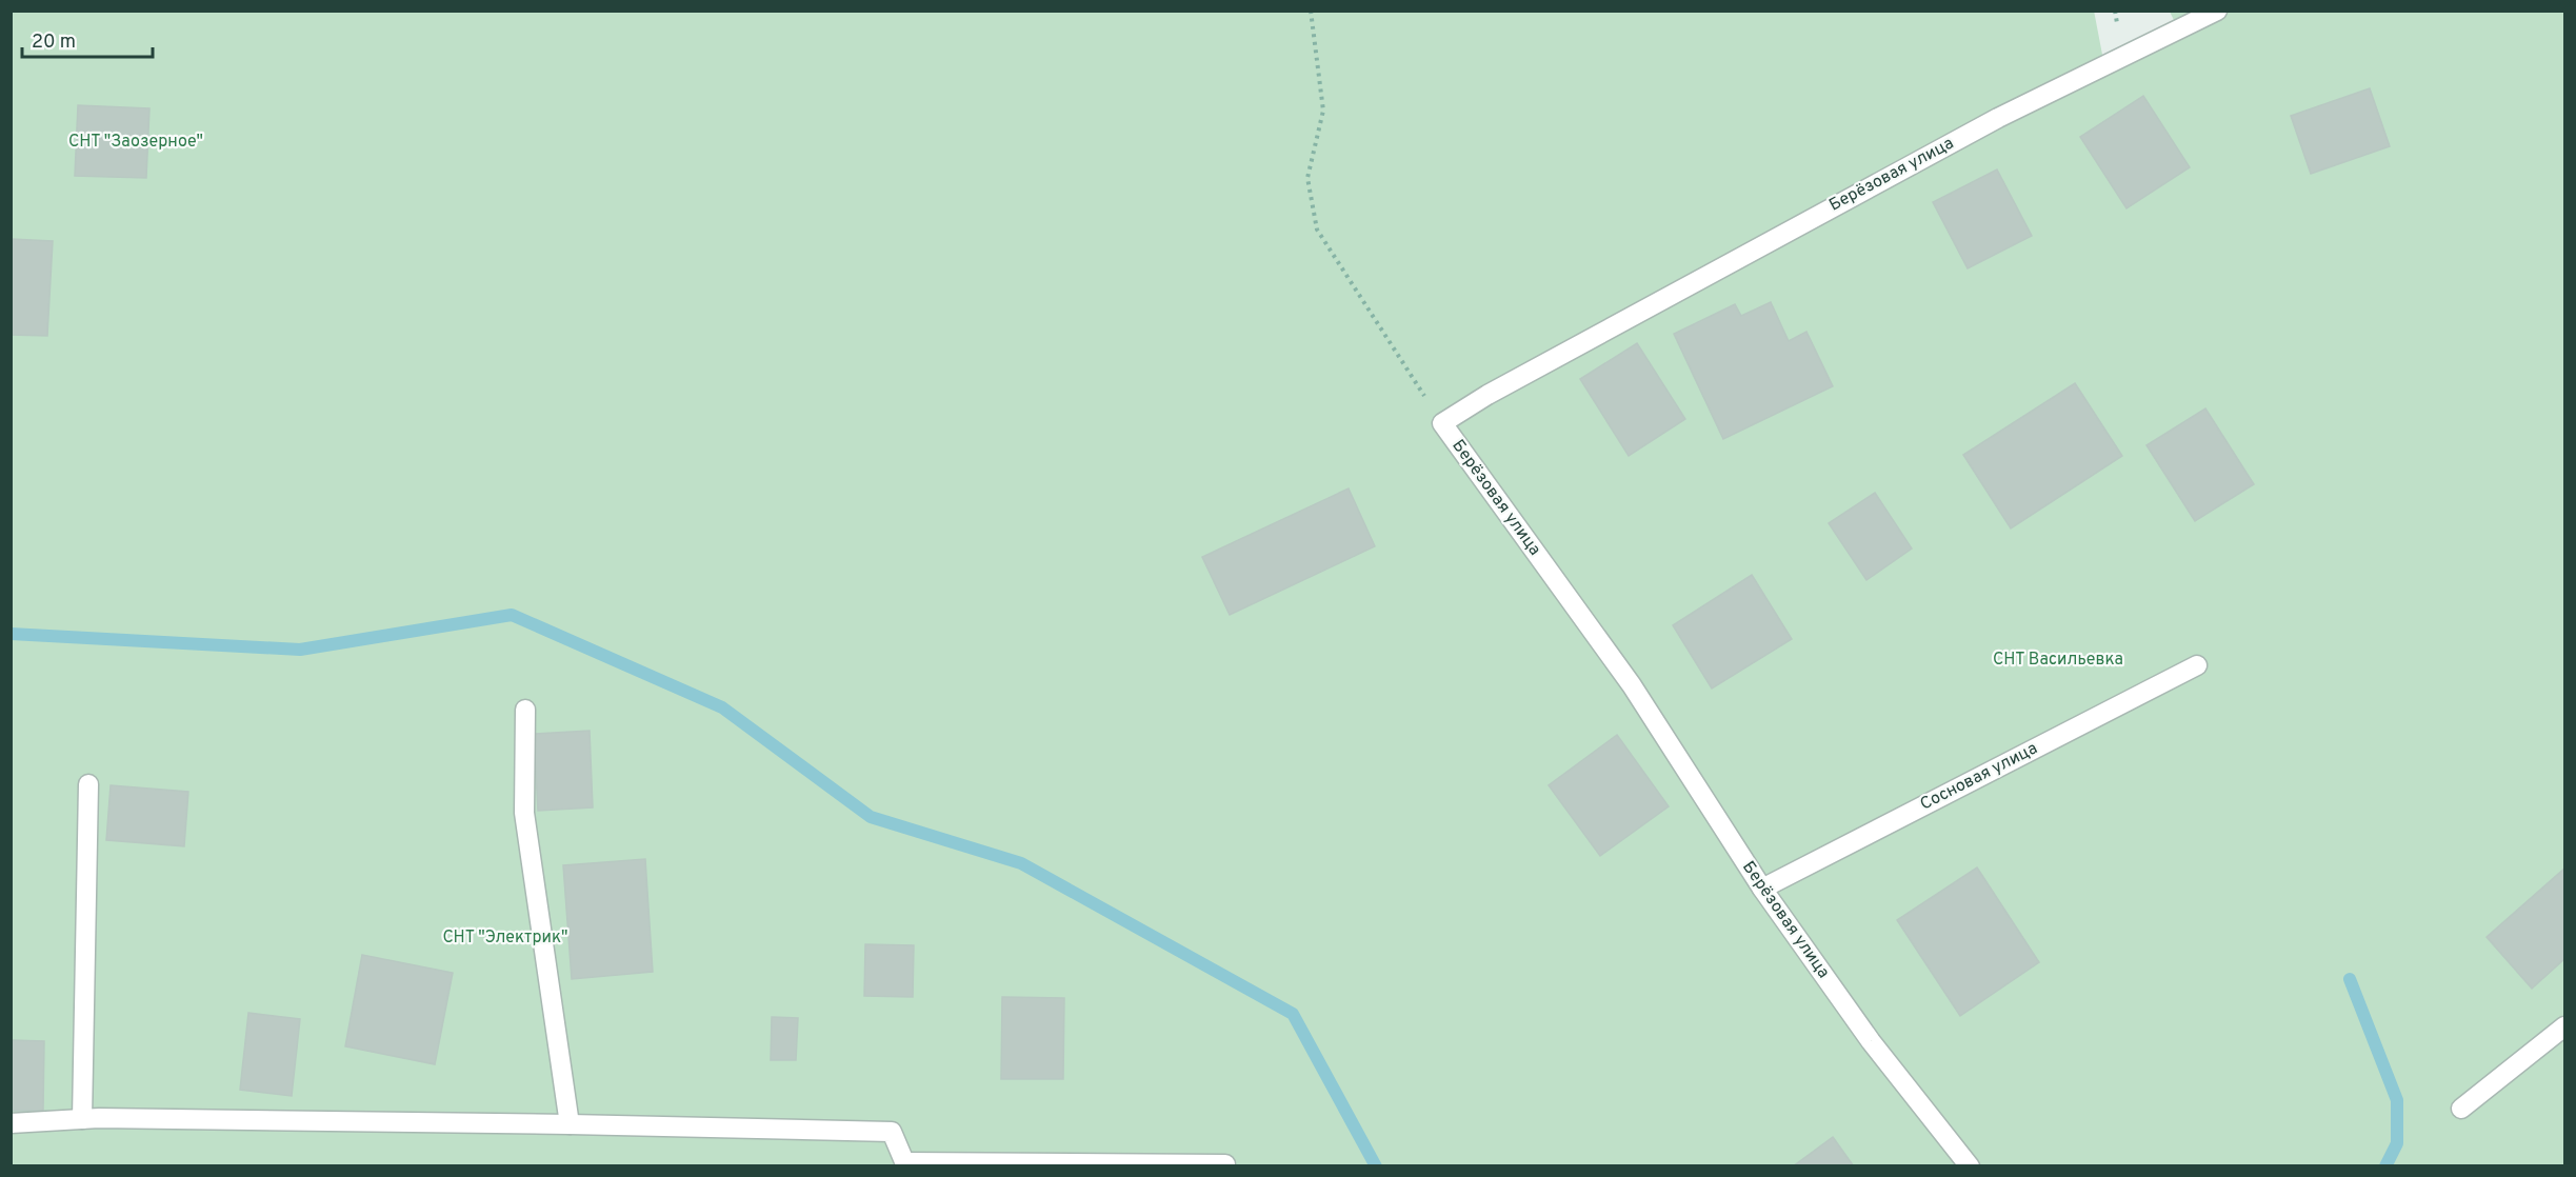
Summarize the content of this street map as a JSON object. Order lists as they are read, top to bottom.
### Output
{
  "streets": {
    "street": ["Берёзовая улица", "Сосновая улица"]
  },
  "crossings": [
    ["Берёзовая улица", "Сосновая улица"]
  ],
  "parks": ["СНТ \"Заозерное\"", "СНТ Васильевка", "СНТ \"Электрик\""],
  "scale_bar": "20 m"
}
